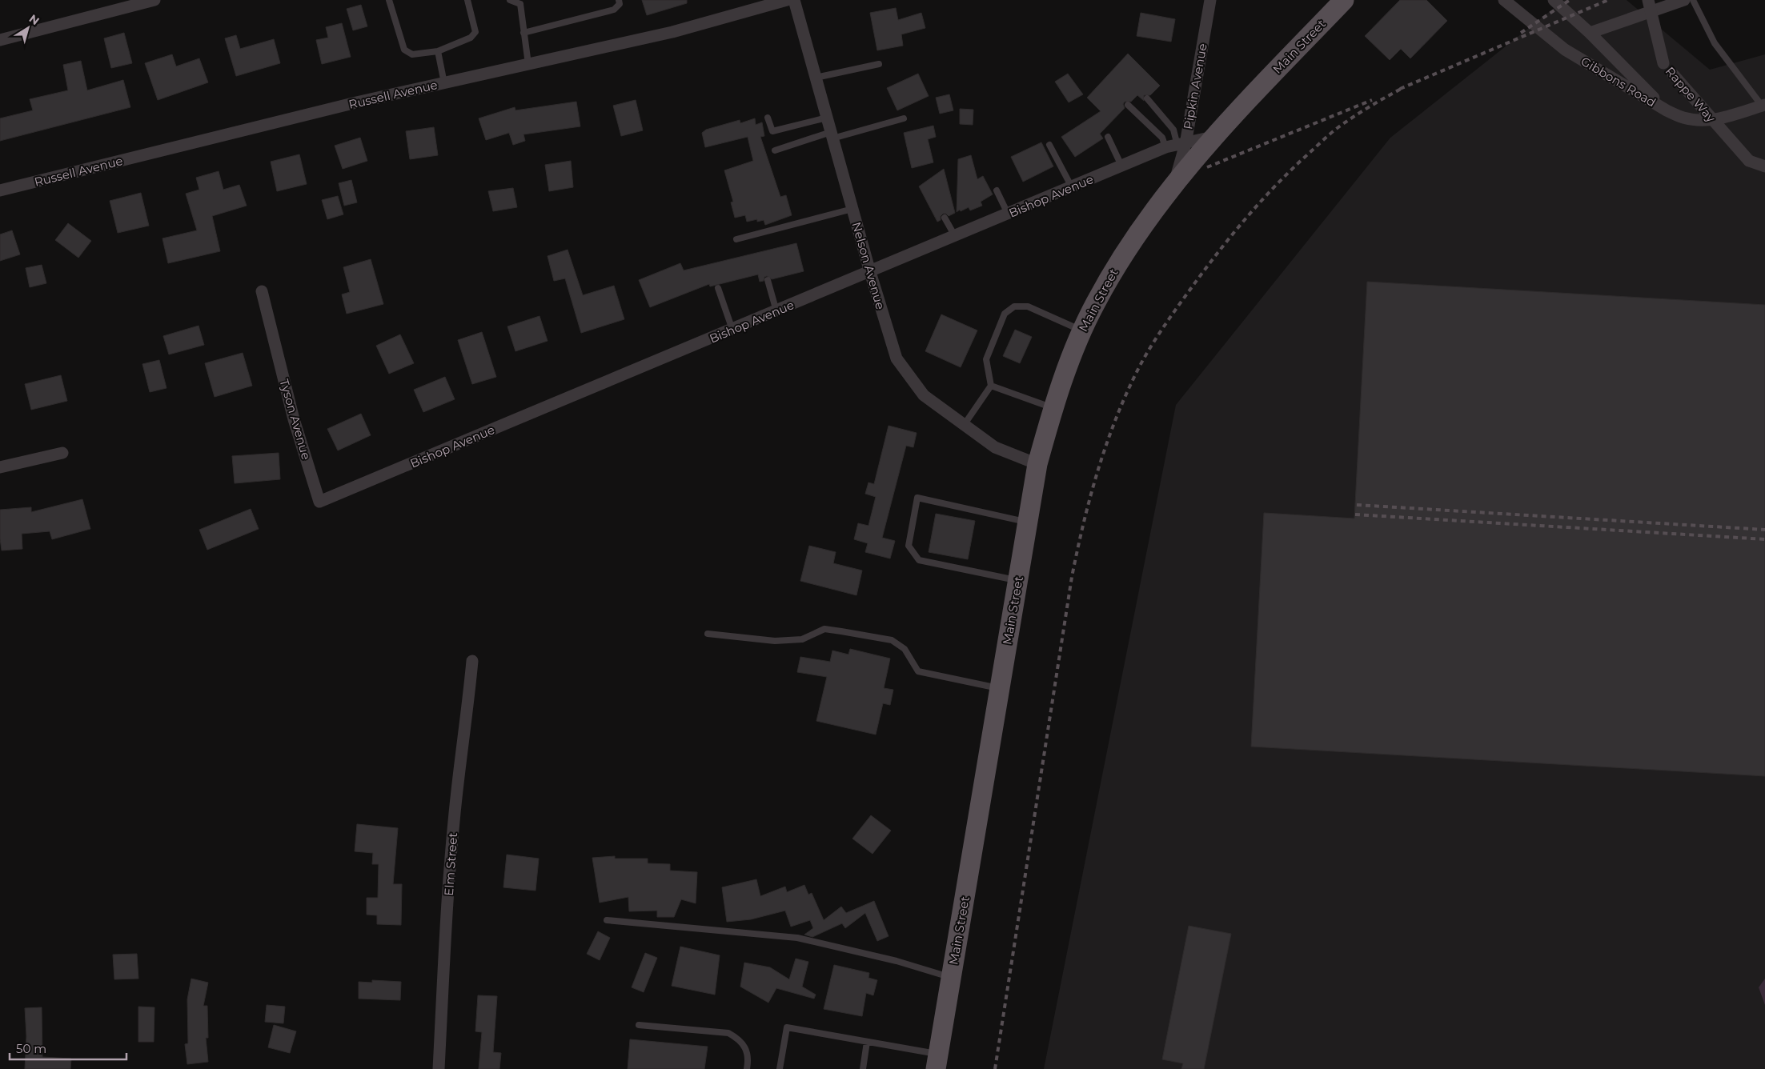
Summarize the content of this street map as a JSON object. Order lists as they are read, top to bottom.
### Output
{
  "streets": {
    "main road": ["Main Street"],
    "street": [
      "Gibbons Road",
      "Pipkin Avenue",
      "Russell Avenue",
      "Rappe Way",
      "Bishop Avenue",
      "Nelson Avenue",
      "Tyson Avenue",
      "Elm Street"
    ]
  },
  "crossings": [
    ["Main Street", "Pipkin Avenue"],
    ["Main Street", "Bishop Avenue"],
    ["Main Street", "Nelson Avenue"],
    ["Pipkin Avenue", "Bishop Avenue"],
    ["Bishop Avenue", "Nelson Avenue"],
    ["Bishop Avenue", "Tyson Avenue"]
  ],
  "scale_bar": "50 m",
  "north": "top right"
}
